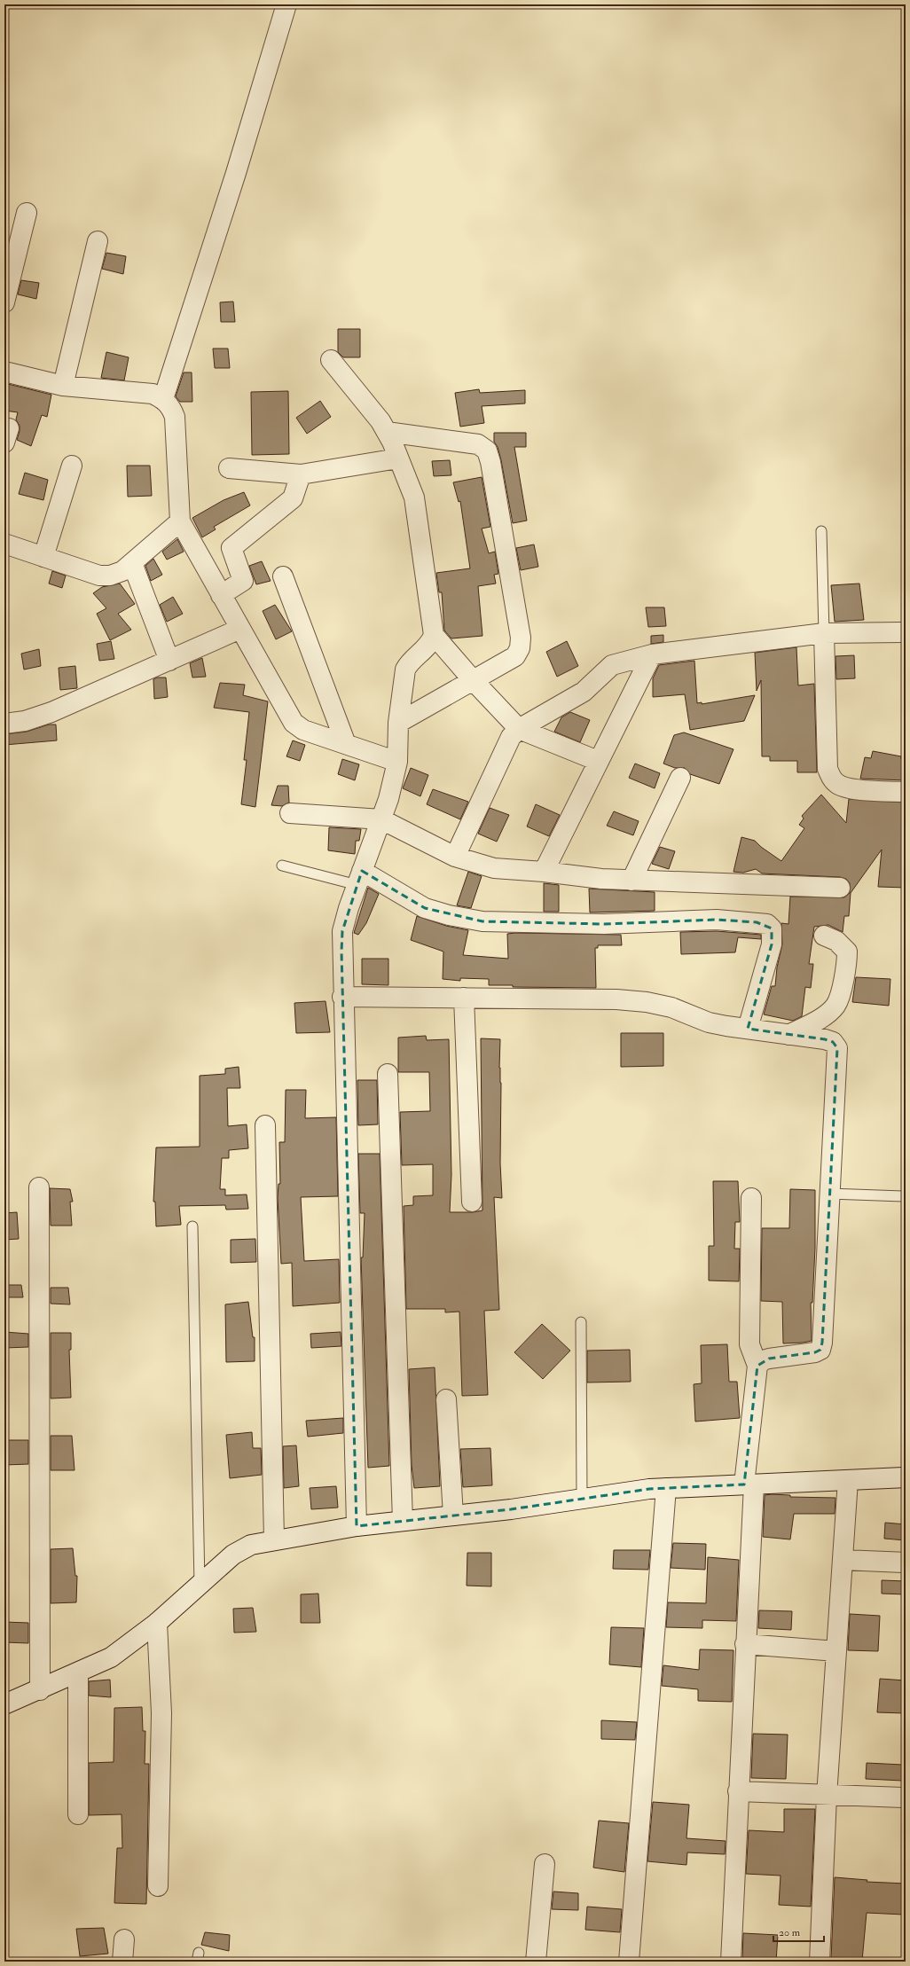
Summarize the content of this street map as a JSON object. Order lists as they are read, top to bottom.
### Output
{
  "scale_bar": "20 m"
}
